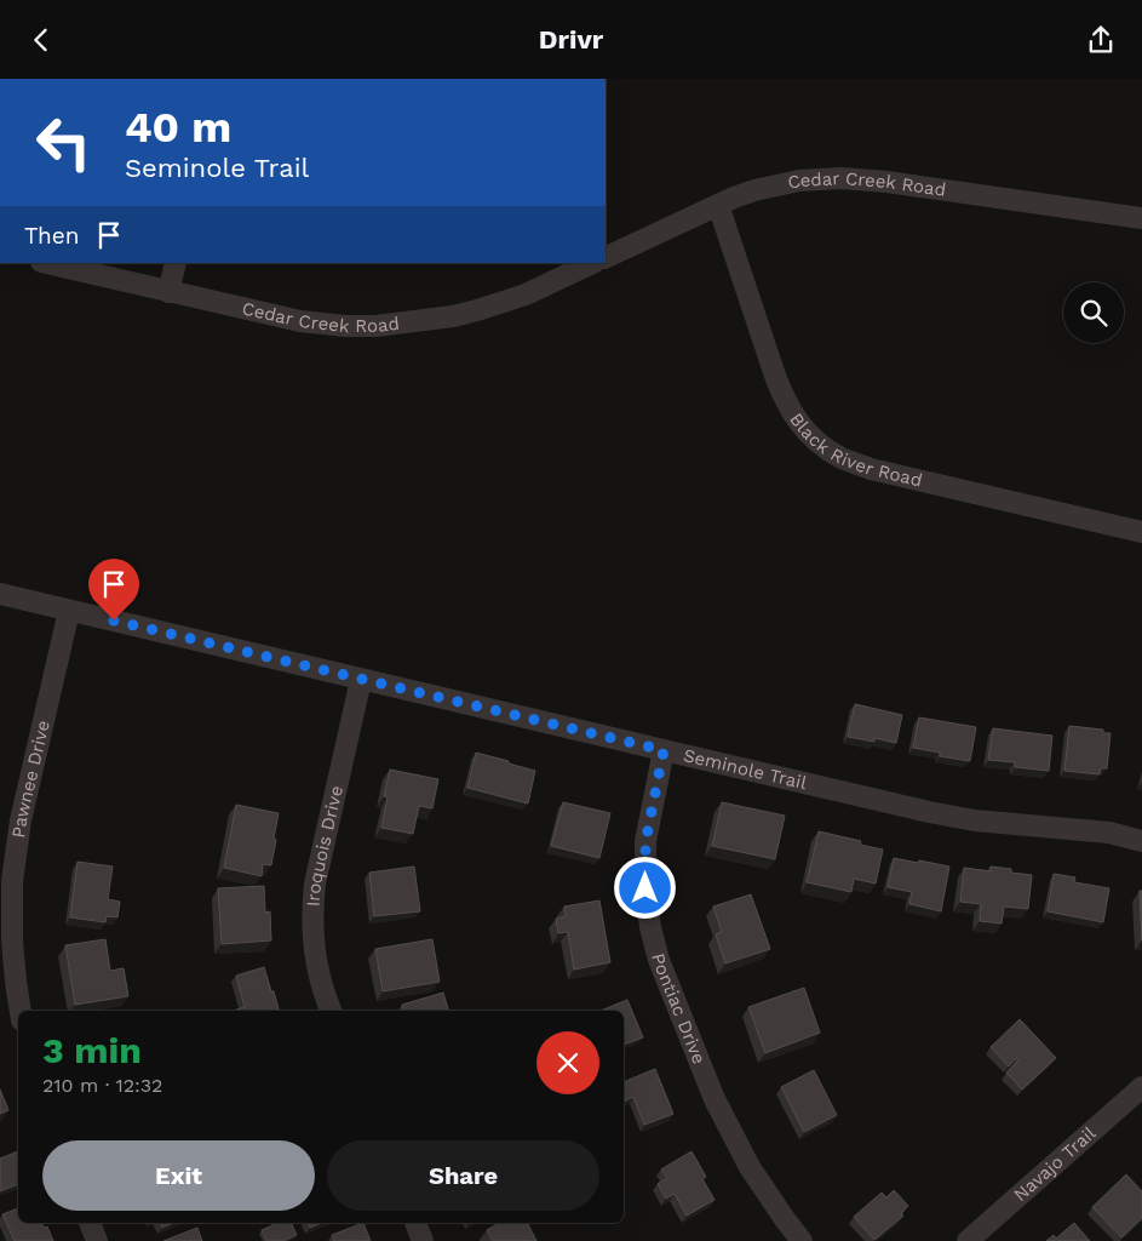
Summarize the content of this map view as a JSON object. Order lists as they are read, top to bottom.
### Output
{
  "streets": {
    "street": [
      "Cedar Creek Road",
      "Black River Road",
      "Seminole Trail",
      "Pawnee Drive",
      "Iroquois Drive",
      "Pontiac Drive",
      "Navajo Trail"
    ]
  },
  "crossings": [
    ["Cedar Creek Road", "Black River Road"],
    ["Seminole Trail", "Pawnee Drive"],
    ["Seminole Trail", "Iroquois Drive"],
    ["Seminole Trail", "Pontiac Drive"]
  ],
  "page": {
    "header": "Drivr",
    "turn": ["40 m", "Seminole Trail"],
    "then": "Then",
    "heading": ["3 min", "210 m · 12:32"],
    "buttons": ["Exit", "Share"]
  }
}
